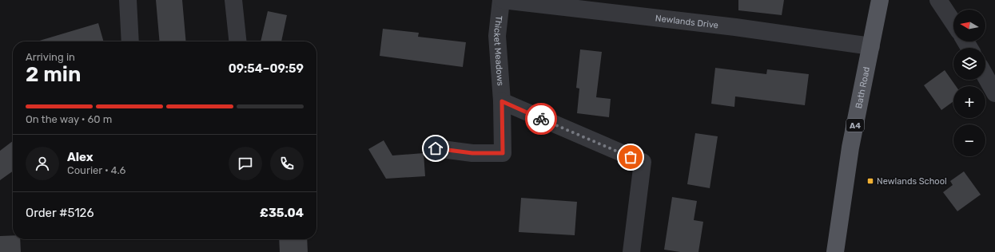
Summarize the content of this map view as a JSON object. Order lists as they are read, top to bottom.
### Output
{
  "streets": {
    "main road": ["Bath Road", "A4"],
    "street": ["Newlands Drive", "Thicket Meadows"]
  },
  "crossings": [
    ["Newlands Drive", "Thicket Meadows"],
    ["Newlands Drive", "Bath Road"]
  ],
  "places": {
    "transit": ["Newlands School"]
  },
  "north": "left",
  "page": {
    "map_buttons": ["+", "−"],
    "heading": ["2 min", "Arriving in", "09:54–09:59"],
    "panel": [
      "Alex",
      "Courier · 4.6",
      "Order #5126",
      "£35.04"
    ],
    "bar": "On the way · 60 m"
  }
}
